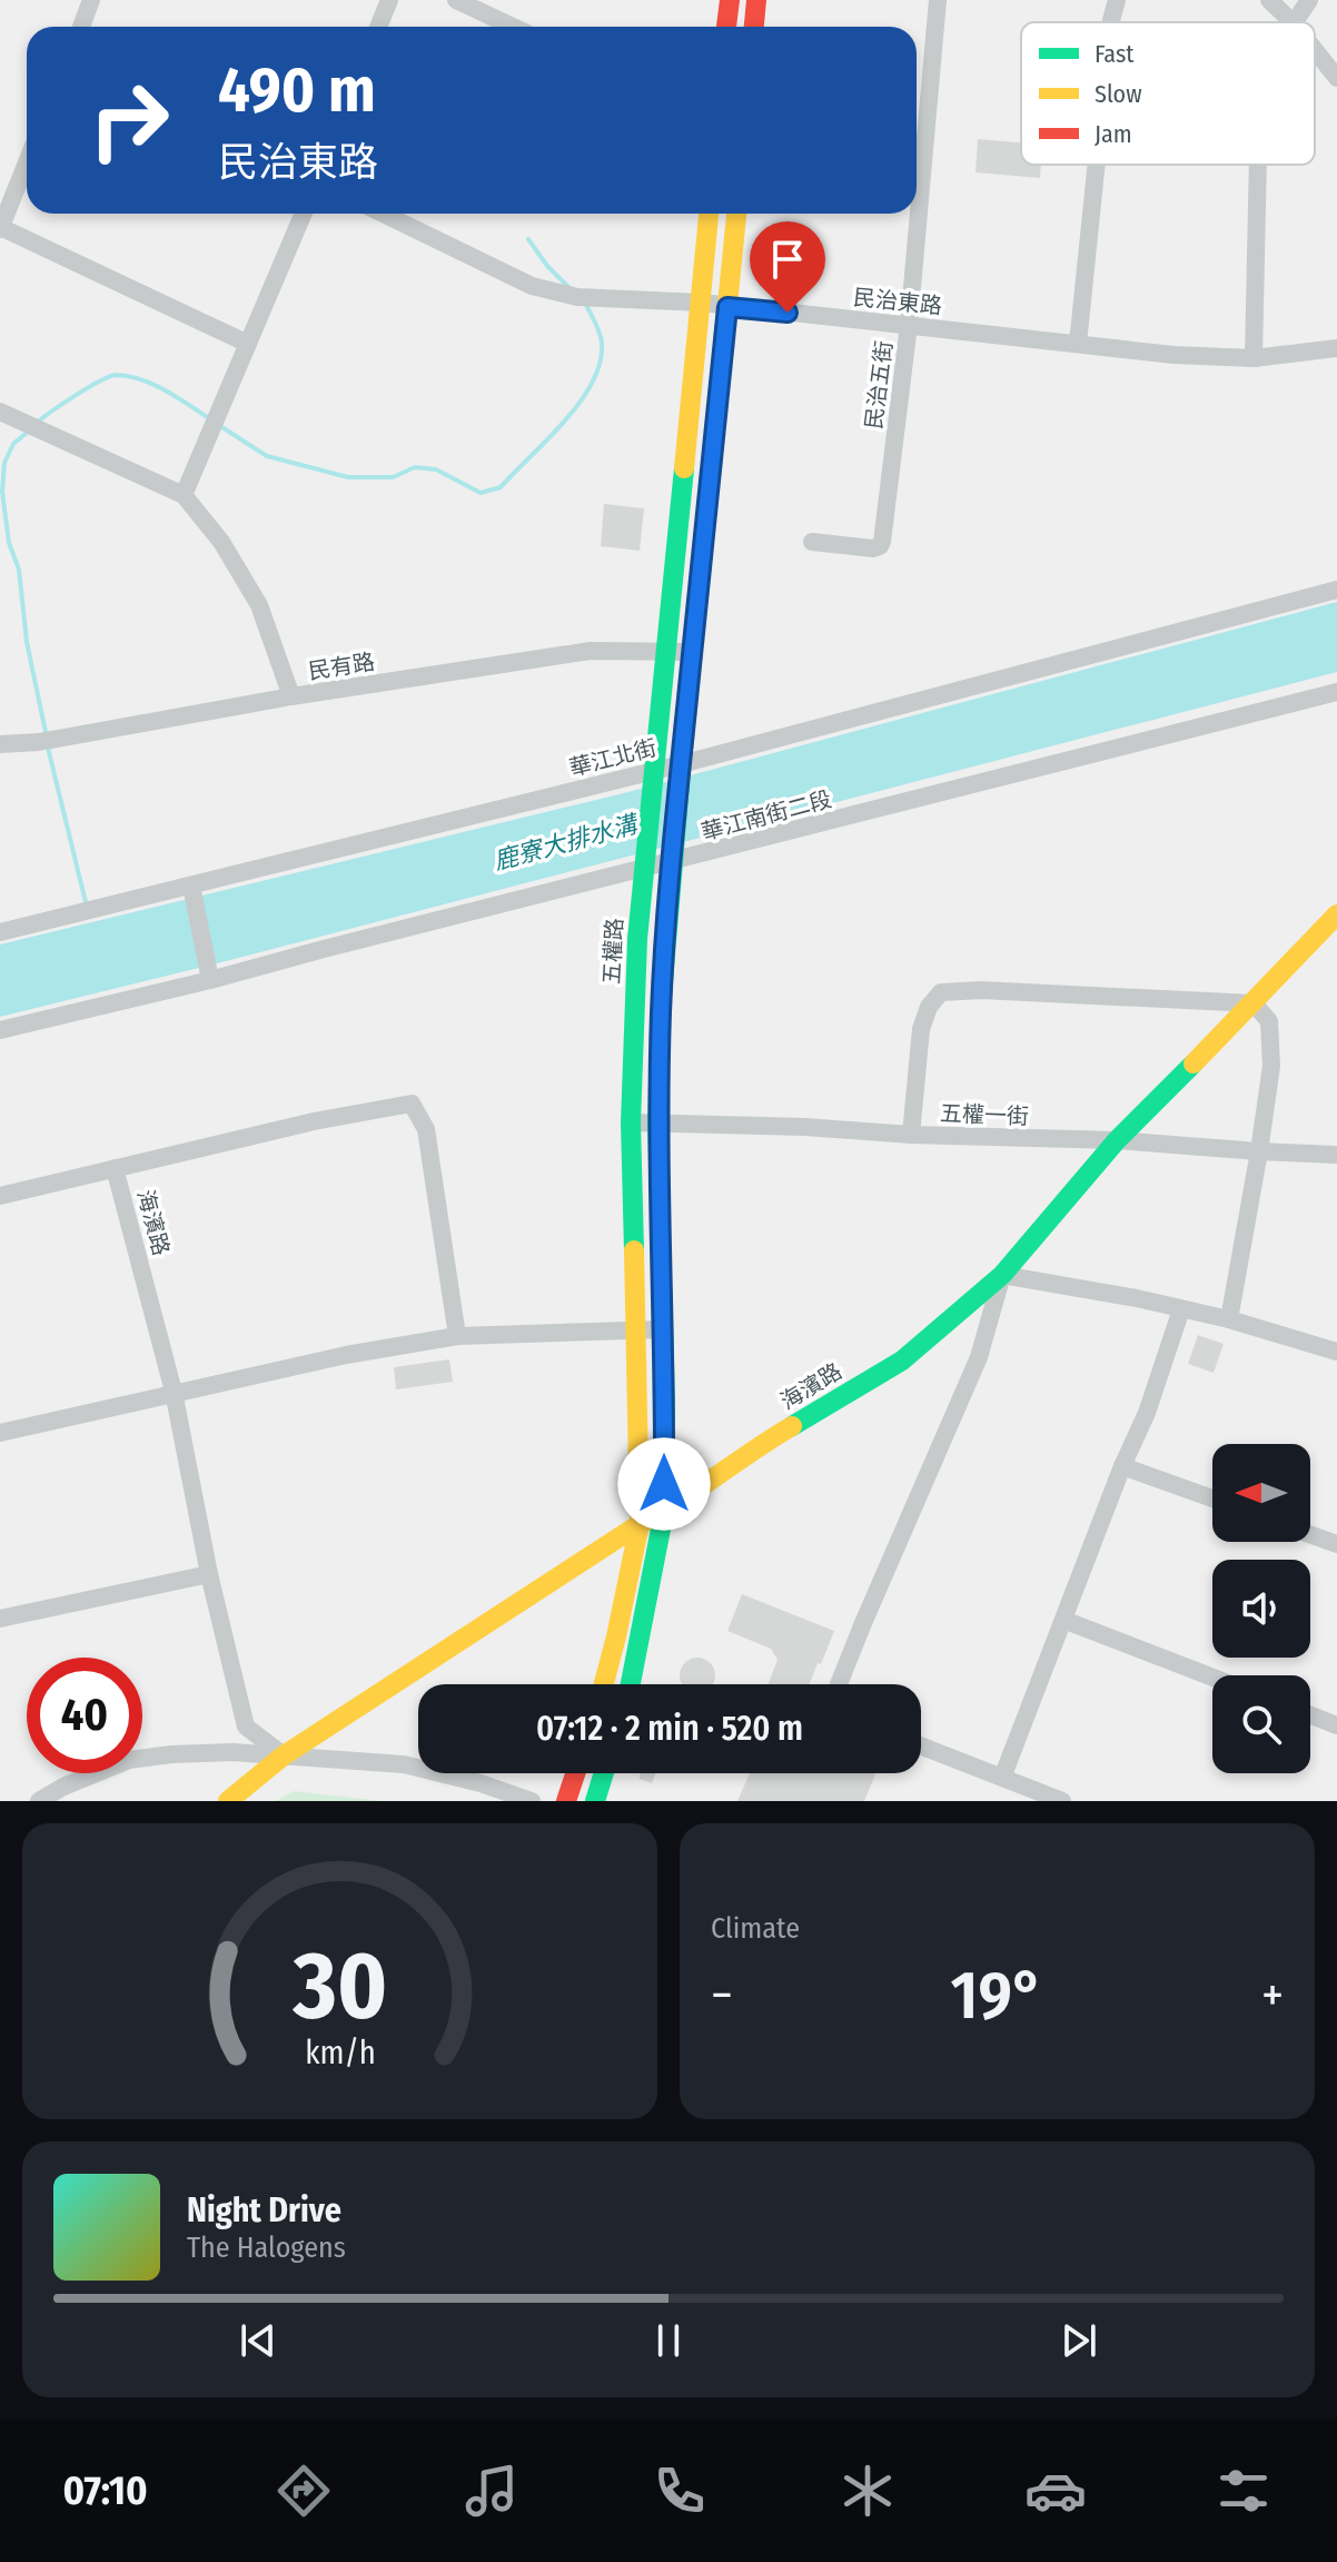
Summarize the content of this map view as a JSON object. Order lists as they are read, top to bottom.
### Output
{
  "streets": {
    "street": [
      "民治東路",
      "民治五街",
      "民有路",
      "華江北街",
      "華江南街二段",
      "五權路",
      "五權一街",
      "海濱路"
    ]
  },
  "crossings": [
    ["民治東路", "民治五街"],
    ["民治東路", "五權路"],
    ["民有路", "五權路"],
    ["華江北街", "五權路"],
    ["華江南街二段", "五權路"],
    ["五權路", "五權一街"],
    ["五權路", "海濱路"],
    ["五權一街", "海濱路"]
  ],
  "water": ["鹿寮大排水溝"],
  "legend": ["Fast", "Slow", "Jam"],
  "north": "left",
  "page": {
    "turn": ["490 m", "民治東路"],
    "limit": "40",
    "trip": "07:12 · 2 min · 520 m",
    "tile": "Climate",
    "heat": ["−", "19°", "+"],
    "song": ["Night Drive", "The Halogens"],
    "tabs": "07:10",
    "gauge": ["30", "km/h"]
  }
}
